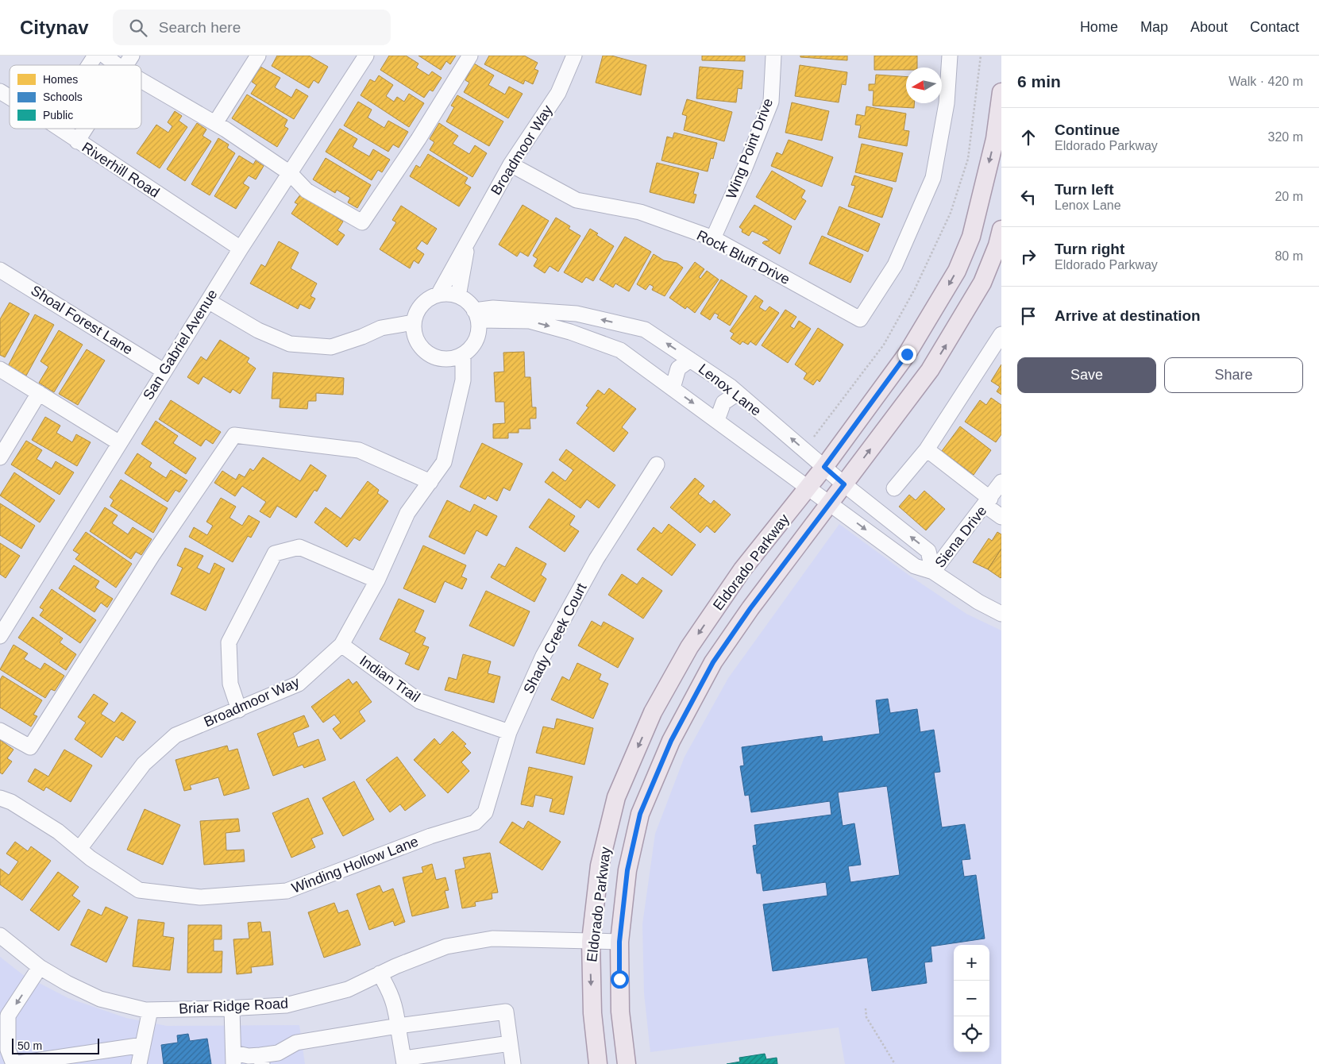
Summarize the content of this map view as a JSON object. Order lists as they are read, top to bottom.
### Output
{
  "streets": {
    "main road": ["Eldorado Parkway"],
    "street": [
      "Wing Point Drive",
      "Broadmoor Way",
      "Riverhill Road",
      "Rock Bluff Drive",
      "Shoal Forest Lane",
      "San Gabriel Avenue",
      "Lenox Lane",
      "Siena Drive",
      "Shady Creek Court",
      "Indian Trail",
      "Winding Hollow Lane",
      "Briar Ridge Road"
    ]
  },
  "crossings": [
    ["Wing Point Drive", "Rock Bluff Drive"],
    ["Broadmoor Way", "Rock Bluff Drive"],
    ["Broadmoor Way", "Lenox Lane"],
    ["Broadmoor Way", "Indian Trail"],
    ["Broadmoor Way", "Winding Hollow Lane"],
    ["Riverhill Road", "San Gabriel Avenue"],
    ["Shoal Forest Lane", "San Gabriel Avenue"],
    ["Lenox Lane", "Siena Drive"],
    ["Lenox Lane", "Eldorado Parkway"],
    ["Eldorado Parkway", "Briar Ridge Road"],
    ["Shady Creek Court", "Indian Trail"],
    ["Shady Creek Court", "Winding Hollow Lane"]
  ],
  "legend": ["Homes", "Schools", "Public"],
  "scale_bar": "50 m",
  "north": "left",
  "page": {
    "header": "Citynav",
    "search": "Search here",
    "nav": [
      "Home",
      "Map",
      "About",
      "Contact"
    ],
    "heading": ["6 min", "Walk · 420 m"],
    "list": [
      ["Continue", "Eldorado Parkway", "320 m"],
      ["Turn left", "Lenox Lane", "20 m"],
      ["Turn right", "Eldorado Parkway", "80 m"],
      "Arrive at destination"
    ],
    "buttons": ["Save", "Share"],
    "map_buttons": ["+", "−"],
    "scale": "50 m"
  }
}
